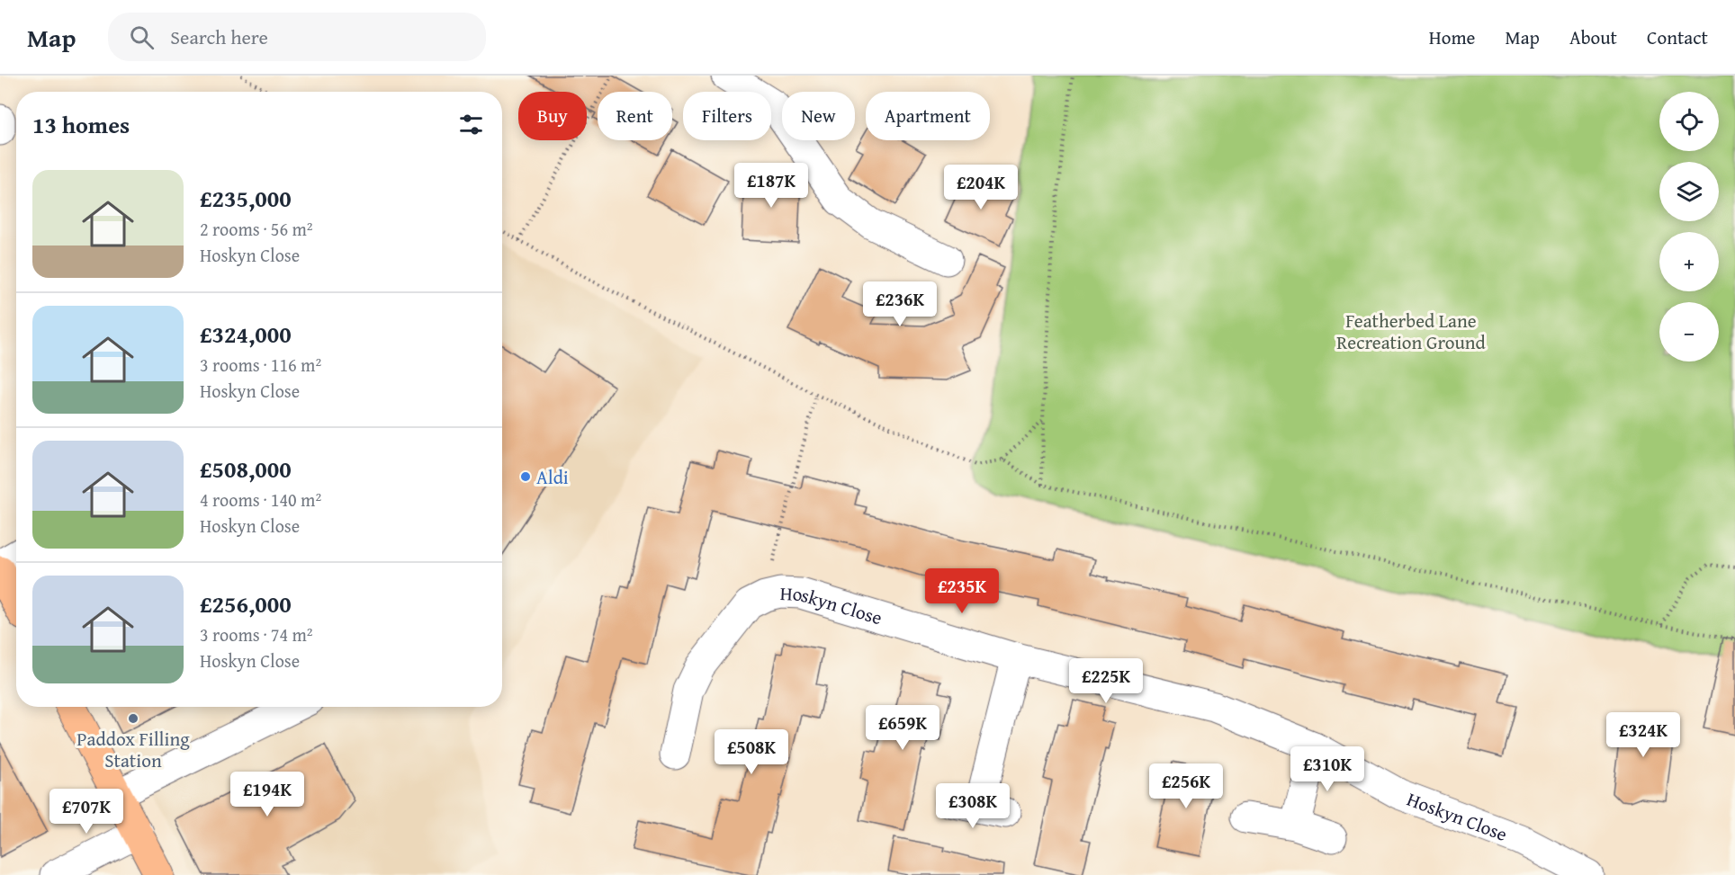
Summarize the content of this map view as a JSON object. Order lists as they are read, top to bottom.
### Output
{
  "streets": {
    "street": ["Hoskyn Close"]
  },
  "parks": ["Featherbed Lane Recreation Ground"],
  "places": ["Aldi", "Paddox Filling Station"],
  "page": {
    "header": "Map",
    "search": "Search here",
    "nav": [
      "Home",
      "Map",
      "About",
      "Contact"
    ],
    "map_buttons": ["+", "−"],
    "chip": [
      "Buy",
      "Rent",
      "Filters",
      "New",
      "Apartment"
    ],
    "heading": "13 homes",
    "list": [
      {
        "name": "£235,000",
        "note": "2 rooms · 56 m² · Hoskyn Close"
      },
      {
        "name": "£324,000",
        "note": "3 rooms · 116 m² · Hoskyn Close"
      },
      {
        "name": "£508,000",
        "note": "4 rooms · 140 m² · Hoskyn Close"
      },
      {
        "name": "£256,000",
        "note": "3 rooms · 74 m² · Hoskyn Close"
      }
    ],
    "price": [
      "£187K",
      "£204K",
      "£236K",
      "£235K",
      "£225K",
      "£659K",
      "£324K",
      "£508K",
      "£310K",
      "£256K",
      "£194K",
      "£308K",
      "£707K"
    ]
  }
}
